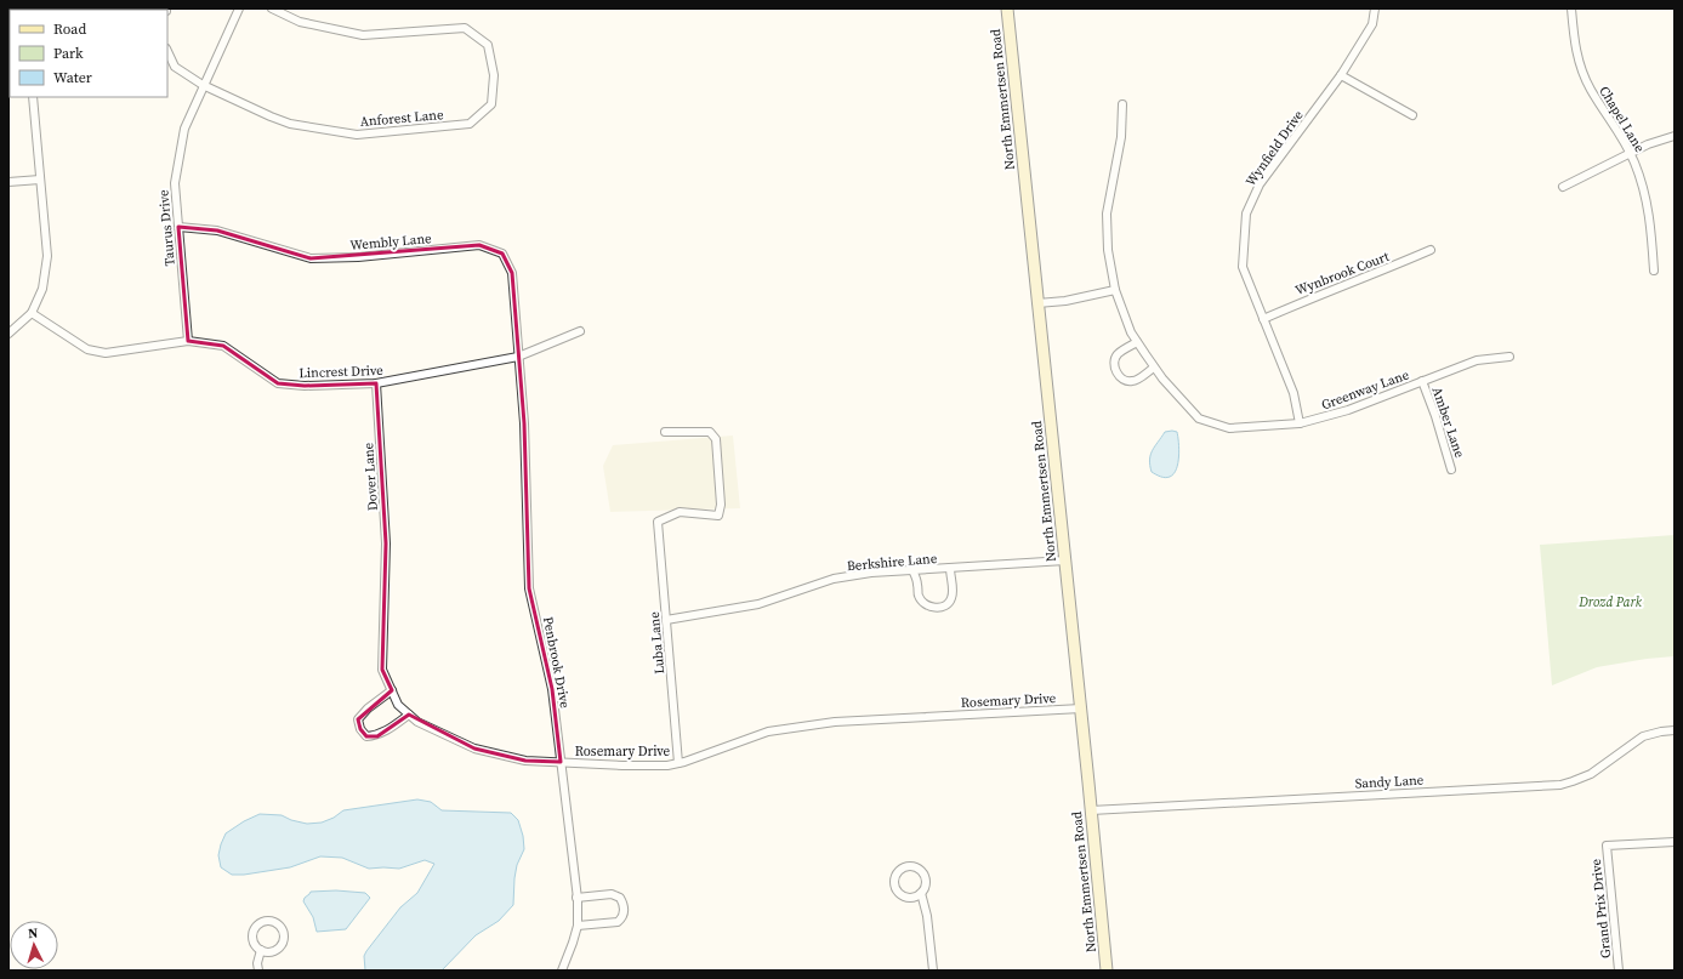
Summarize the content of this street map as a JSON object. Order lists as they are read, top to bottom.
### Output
{
  "streets": {
    "street": [
      "North Emmertsen Road",
      "Anforest Lane",
      "Chapel Lane",
      "Wynfield Drive",
      "Taurus Drive",
      "Wembly Lane",
      "Wynbrook Court",
      "Lincrest Drive",
      "Greenway Lane",
      "Amber Lane",
      "Dover Lane",
      "Berkshire Lane",
      "Luba Lane",
      "Penbrook Drive",
      "Rosemary Drive",
      "Sandy Lane",
      "Grand Prix Drive"
    ]
  },
  "crossings": [
    ["North Emmertsen Road", "Berkshire Lane"],
    ["North Emmertsen Road", "Rosemary Drive"],
    ["North Emmertsen Road", "Sandy Lane"],
    ["Anforest Lane", "Taurus Drive"],
    ["Wynfield Drive", "Wynbrook Court"],
    ["Wynfield Drive", "Greenway Lane"],
    ["Taurus Drive", "Wembly Lane"],
    ["Taurus Drive", "Lincrest Drive"],
    ["Wembly Lane", "Lincrest Drive"],
    ["Wembly Lane", "Penbrook Drive"],
    ["Lincrest Drive", "Dover Lane"],
    ["Lincrest Drive", "Penbrook Drive"],
    ["Greenway Lane", "Amber Lane"],
    ["Dover Lane", "Rosemary Drive"],
    ["Berkshire Lane", "Luba Lane"],
    ["Luba Lane", "Rosemary Drive"],
    ["Penbrook Drive", "Rosemary Drive"]
  ],
  "parks": ["Drozd Park"],
  "legend": ["Road", "Park", "Water"],
  "north": "top"
}
